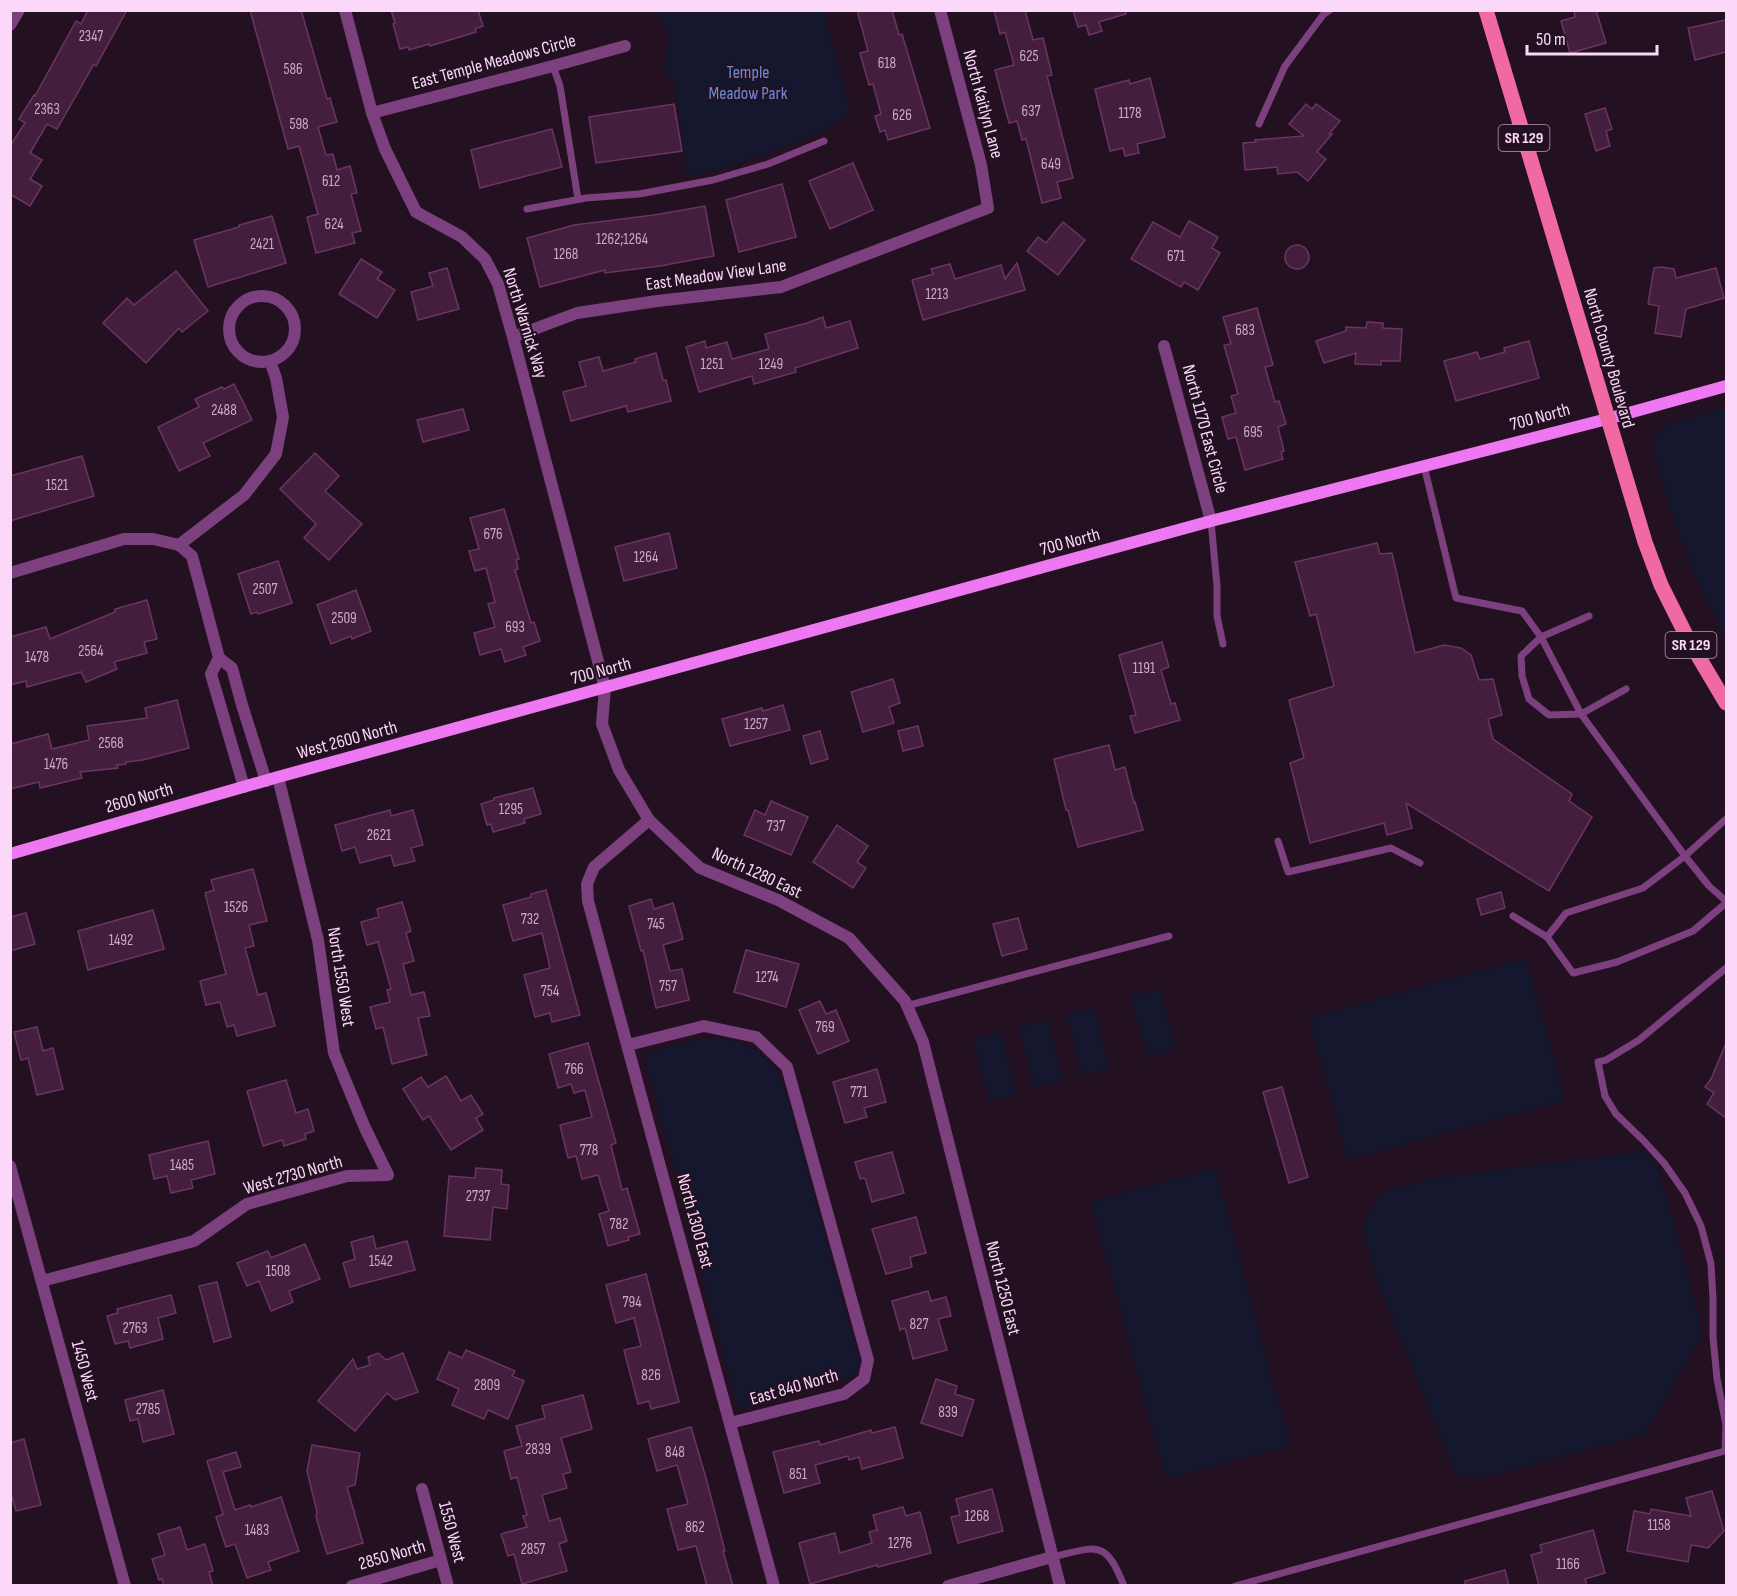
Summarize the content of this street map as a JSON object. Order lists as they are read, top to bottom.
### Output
{
  "streets": {
    "main road": ["SR 129", "North County Boulevard"],
    "street": [
      "East Temple Meadows Circle",
      "North Kaitlyn Lane",
      "East Meadow View Lane",
      "North Warnick Way",
      "700 North",
      "North 1170 East Circle",
      "West 2600 North",
      "2600 North",
      "North 1280 East",
      "North 1550 West",
      "West 2730 North",
      "North 1300 East",
      "North 1250 East",
      "1450 West",
      "East 840 North",
      "1550 West",
      "2850 North"
    ]
  },
  "crossings": [
    ["East Temple Meadows Circle", "North Warnick Way"],
    ["North Kaitlyn Lane", "East Meadow View Lane"],
    ["East Meadow View Lane", "North Warnick Way"],
    ["North Warnick Way", "700 North"],
    ["North Warnick Way", "North 1280 East"],
    ["North County Boulevard", "700 North"],
    ["700 North", "North 1170 East Circle"],
    ["700 North", "West 2600 North"],
    ["700 North", "North 1280 East"],
    ["West 2600 North", "2600 North"],
    ["West 2600 North", "North 1550 West"],
    ["2600 North", "North 1550 West"],
    ["North 1280 East", "North 1300 East"],
    ["North 1280 East", "North 1250 East"],
    ["North 1550 West", "West 2730 North"],
    ["West 2730 North", "1450 West"],
    ["North 1300 East", "East 840 North"],
    ["1550 West", "2850 North"]
  ],
  "parks": ["Temple Meadow Park"],
  "house_numbers": [
    "2347",
    "625",
    "618",
    "586",
    "2363",
    "637",
    "1178",
    "626",
    "598",
    "649",
    "612",
    "624",
    "1262;1264",
    "2421",
    "1268",
    "671",
    "1213",
    "683",
    "1251",
    "1249",
    "2488",
    "695",
    "1521",
    "676",
    "1264",
    "2507",
    "2509",
    "693",
    "2564",
    "1478",
    "1191",
    "1257",
    "2568",
    "1476",
    "1295",
    "737",
    "2621",
    "1526",
    "732",
    "745",
    "1492",
    "1274",
    "757",
    "754",
    "769",
    "766",
    "771",
    "778",
    "1485",
    "2737",
    "782",
    "1542",
    "1508",
    "794",
    "827",
    "2763",
    "826",
    "2809",
    "2785",
    "839",
    "2839",
    "848",
    "851",
    "1268",
    "1158",
    "862",
    "1483",
    "1276",
    "2857",
    "1166"
  ],
  "scale_bar": "50 m"
}
